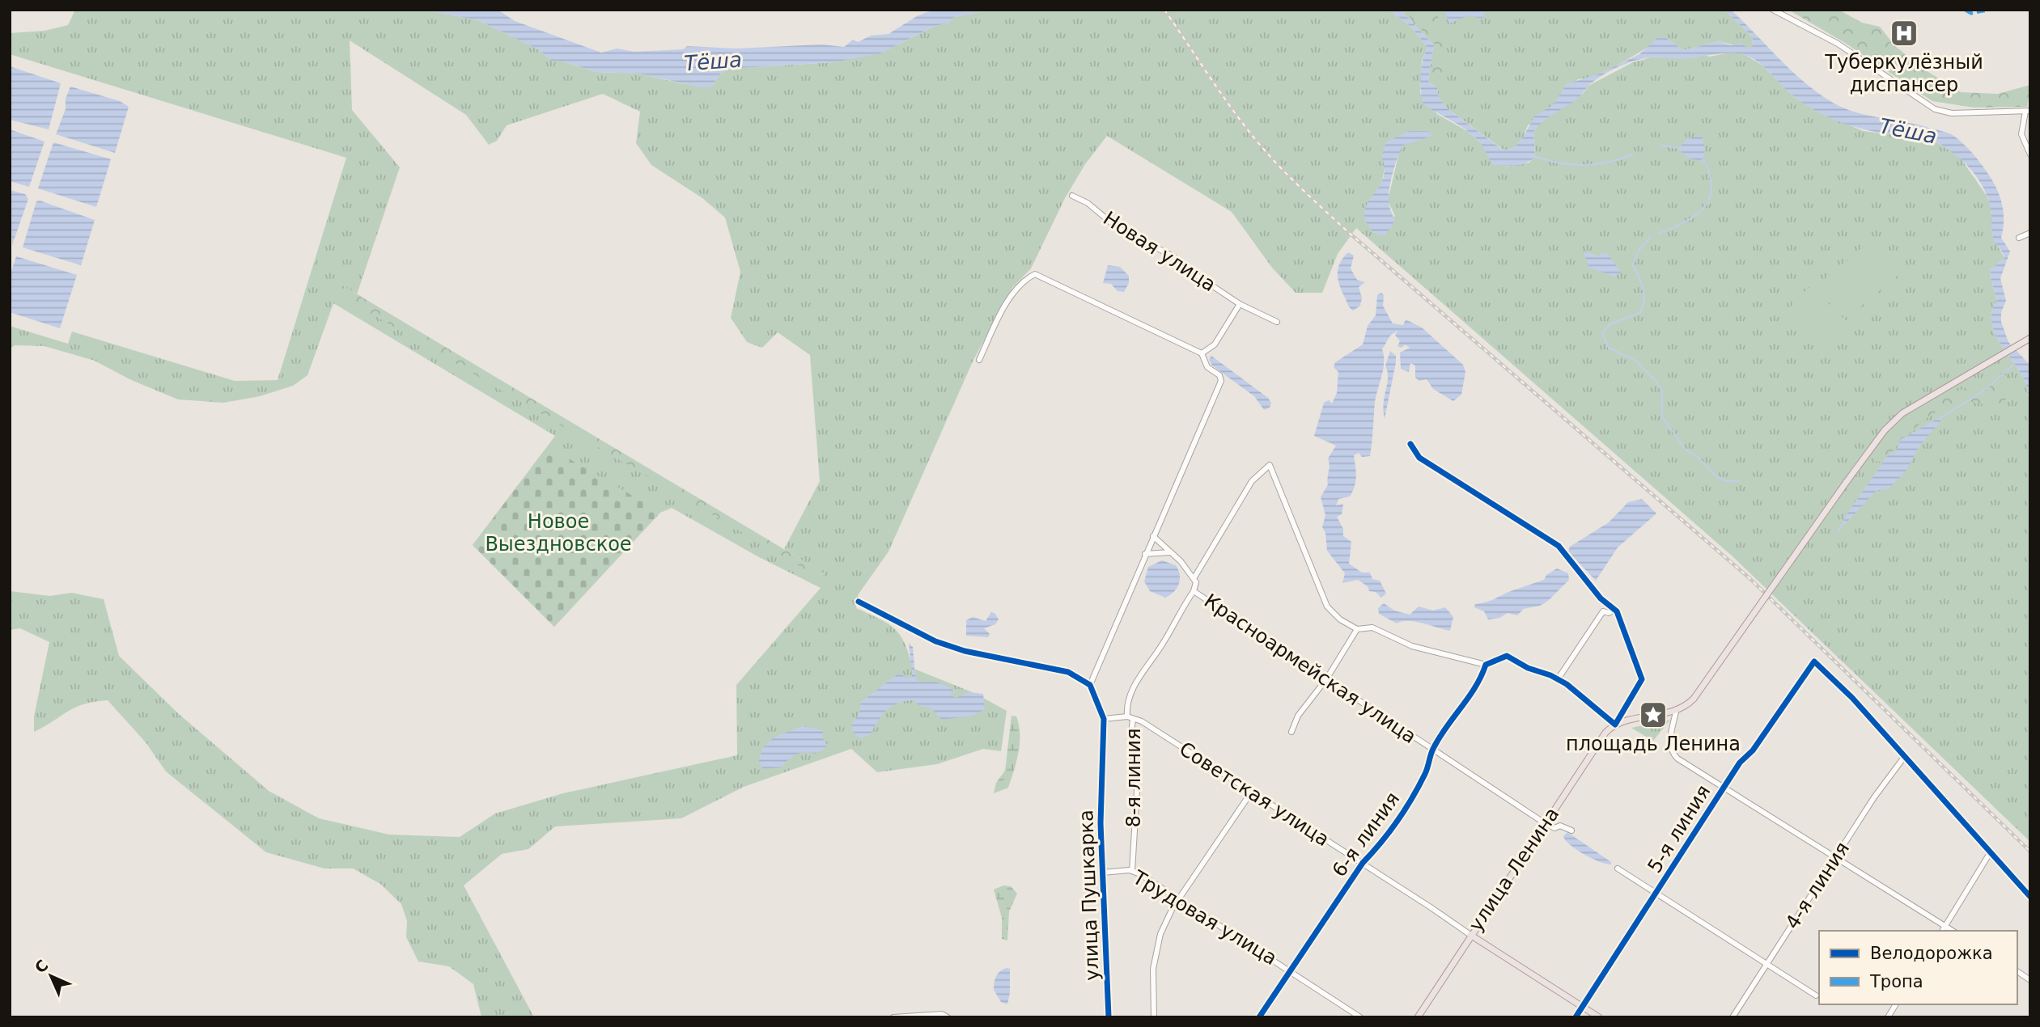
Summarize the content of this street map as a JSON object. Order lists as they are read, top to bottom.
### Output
{
  "streets": {
    "main road": ["Советская улица", "улица Ленина"],
    "street": [
      "Новая улица",
      "Красноармейская улица",
      "8-я линия",
      "5-я линия",
      "6-я линия",
      "4-я линия",
      "улица Пушкарка",
      "Трудовая улица"
    ]
  },
  "crossings": [
    ["Красноармейская улица", "8-я линия"],
    ["Красноармейская улица", "6-я линия"],
    ["Красноармейская улица", "улица Ленина"],
    ["8-я линия", "Советская улица"],
    ["8-я линия", "Трудовая улица"],
    ["Советская улица", "5-я линия"],
    ["Советская улица", "6-я линия"],
    ["Советская улица", "улица Ленина"],
    ["5-я линия", "4-я линия"],
    ["6-я линия", "Трудовая улица"],
    ["улица Пушкарка", "Трудовая улица"]
  ],
  "water": ["Тёша"],
  "parks": ["Новое Выездновское"],
  "places": {
    "hospital": ["Туберкулёзный диспансер"],
    "place": ["площадь Ленина"]
  },
  "legend": ["Велодорожка", "Тропа"],
  "north": "top left"
}
